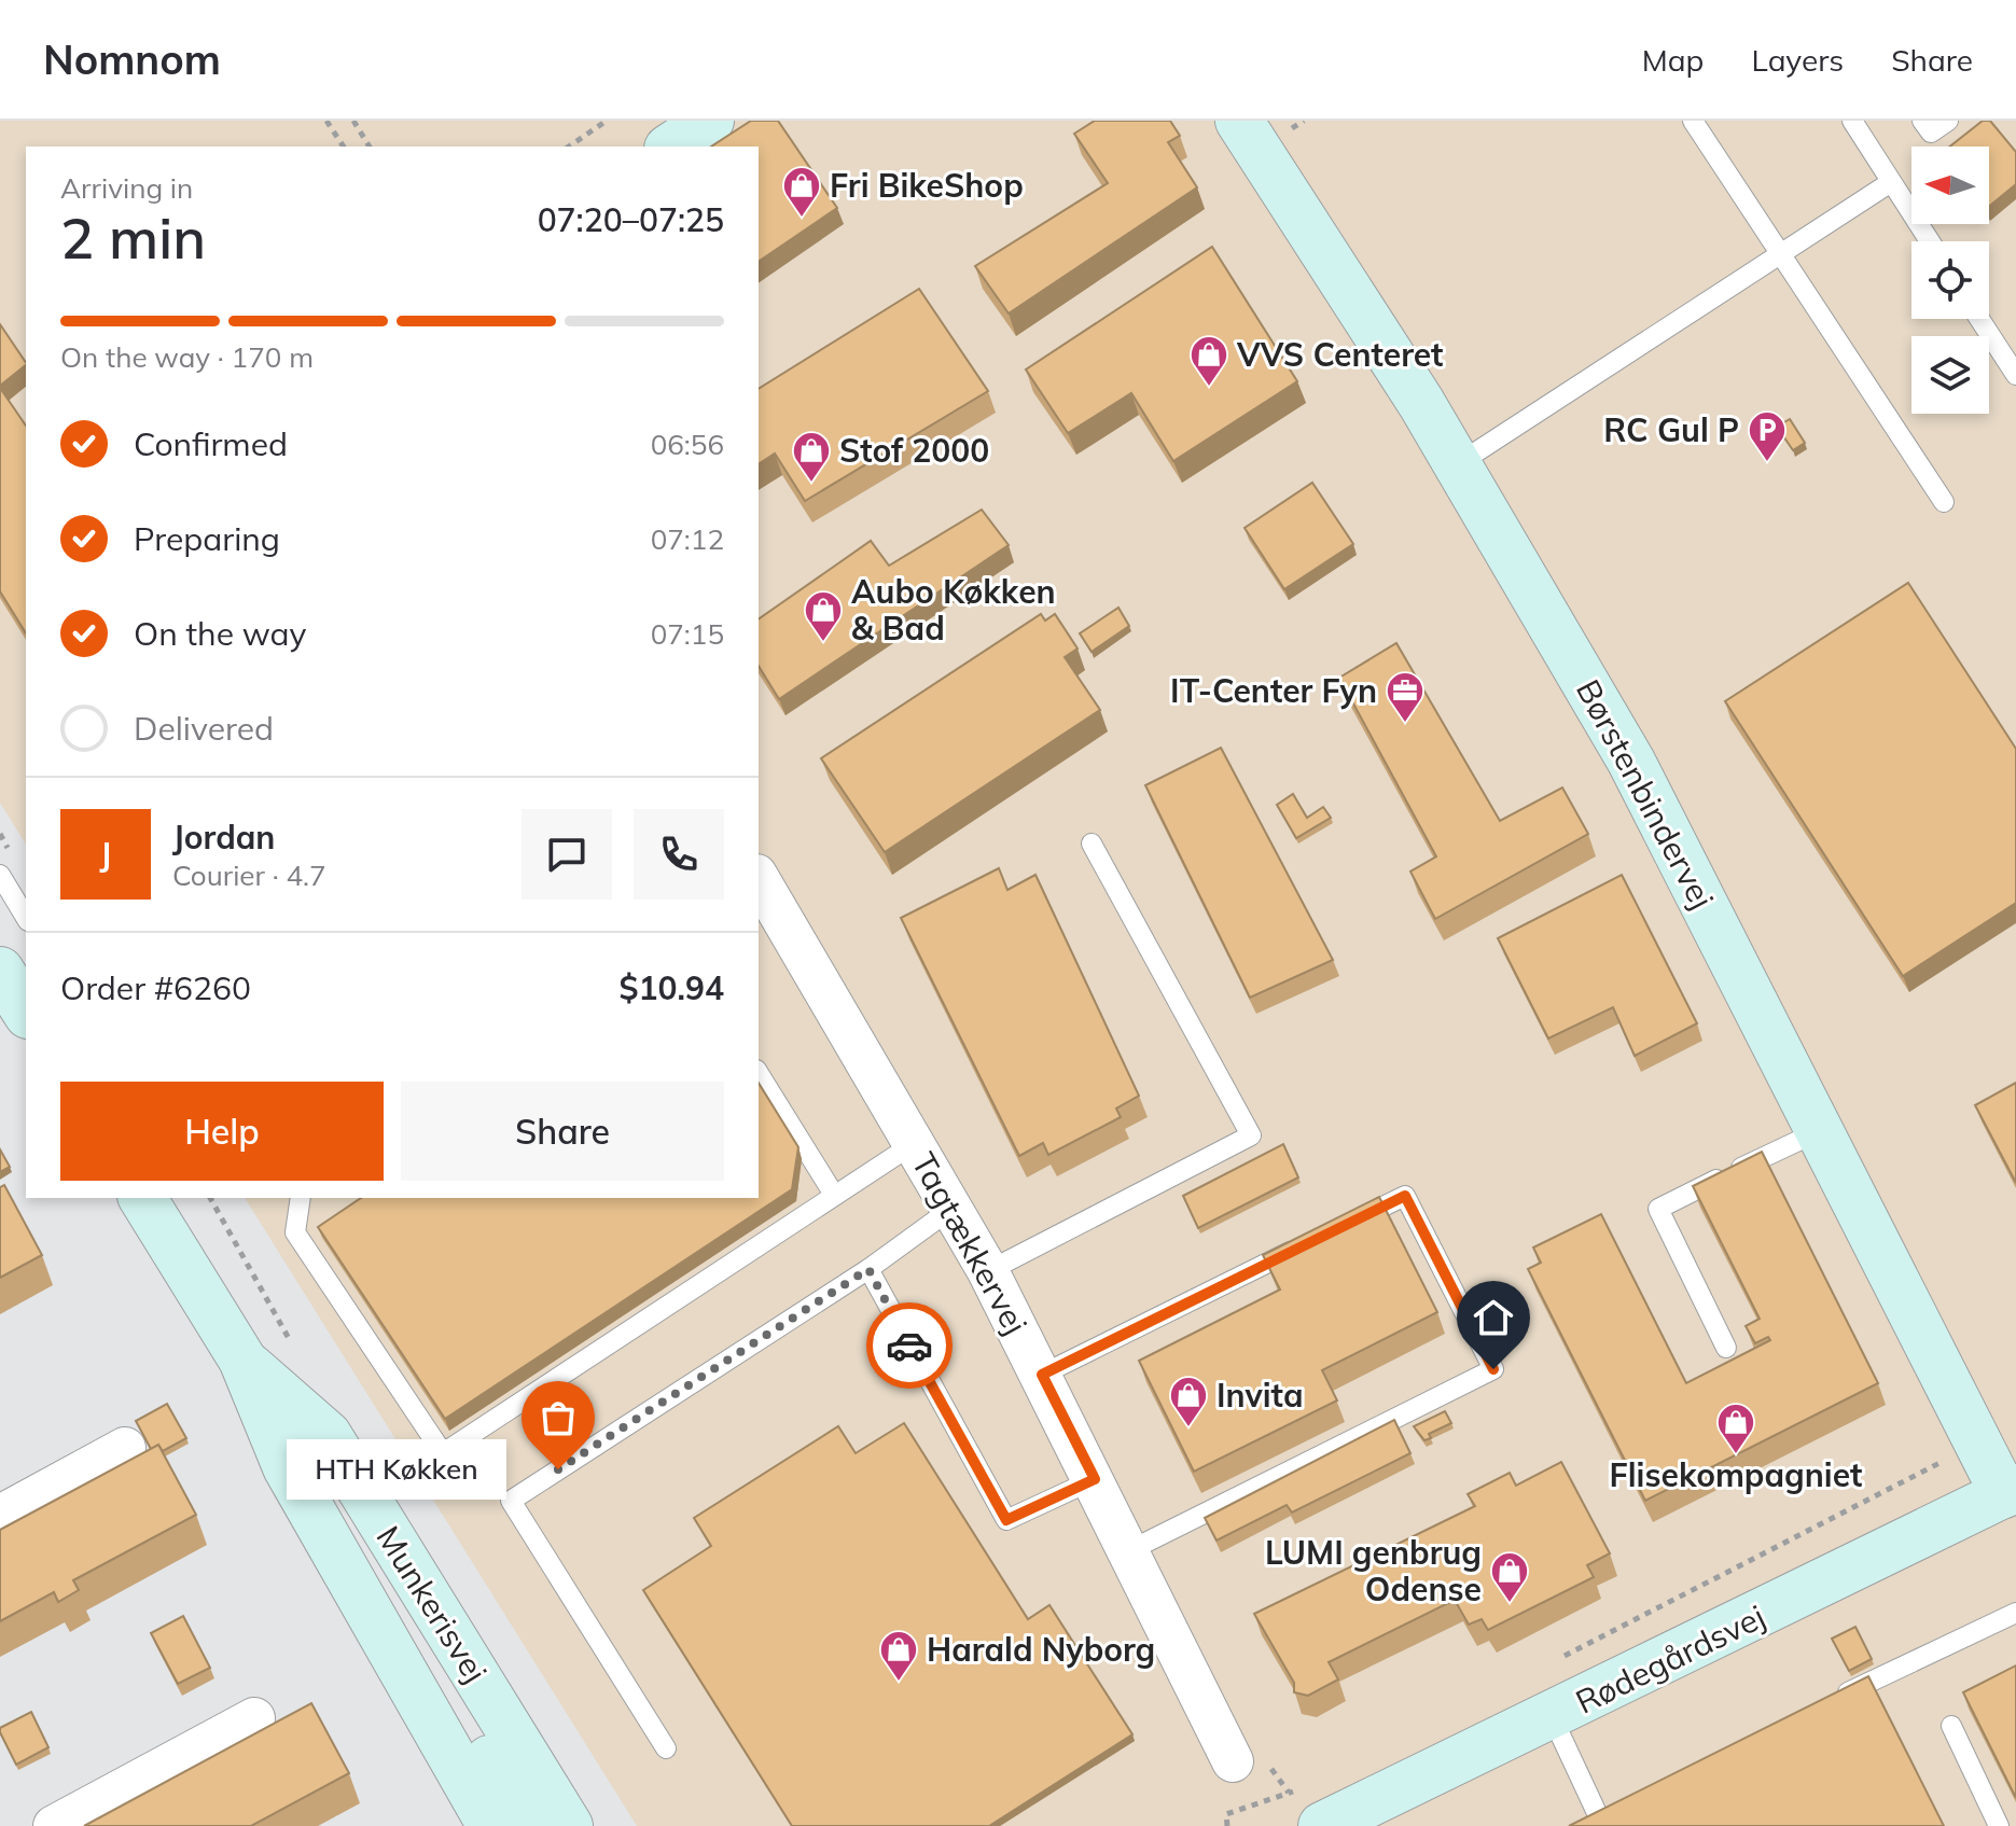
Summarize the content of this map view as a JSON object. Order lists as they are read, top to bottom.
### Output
{
  "streets": {
    "street": [
      "Børstenbindervej",
      "Tagtækkervej",
      "Munkerisvej",
      "Rødegårdsvej"
    ]
  },
  "crossings": [
    ["Børstenbindervej", "Rødegårdsvej"]
  ],
  "places": {
    "shop": [
      "Fri BikeShop",
      "VVS Centeret",
      "Stof 2000",
      "Aubo Køkken & Bad",
      "Invita",
      "Flisekompagniet",
      "LUMI genbrug Odense",
      "Harald Nyborg"
    ],
    "parking": ["RC Gul P"],
    "office": ["IT-Center Fyn"],
    "other": ["HTH Køkken"]
  },
  "north": "left",
  "page": {
    "header": "Nomnom",
    "nav": ["Map", "Layers", "Share"],
    "heading": ["2 min", "Arriving in", "07:20–07:25"],
    "panel": [
      "Jordan",
      "Courier · 4.7",
      "Order #6260",
      "$10.94"
    ],
    "bar": "On the way · 170 m",
    "list": [
      ["Confirmed", "06:56"],
      ["Preparing", "07:12"],
      ["On the way", "07:15"],
      "Delivered"
    ],
    "round": "J",
    "buttons": ["Help", "Share"],
    "bubble": "HTH Køkken"
  }
}
